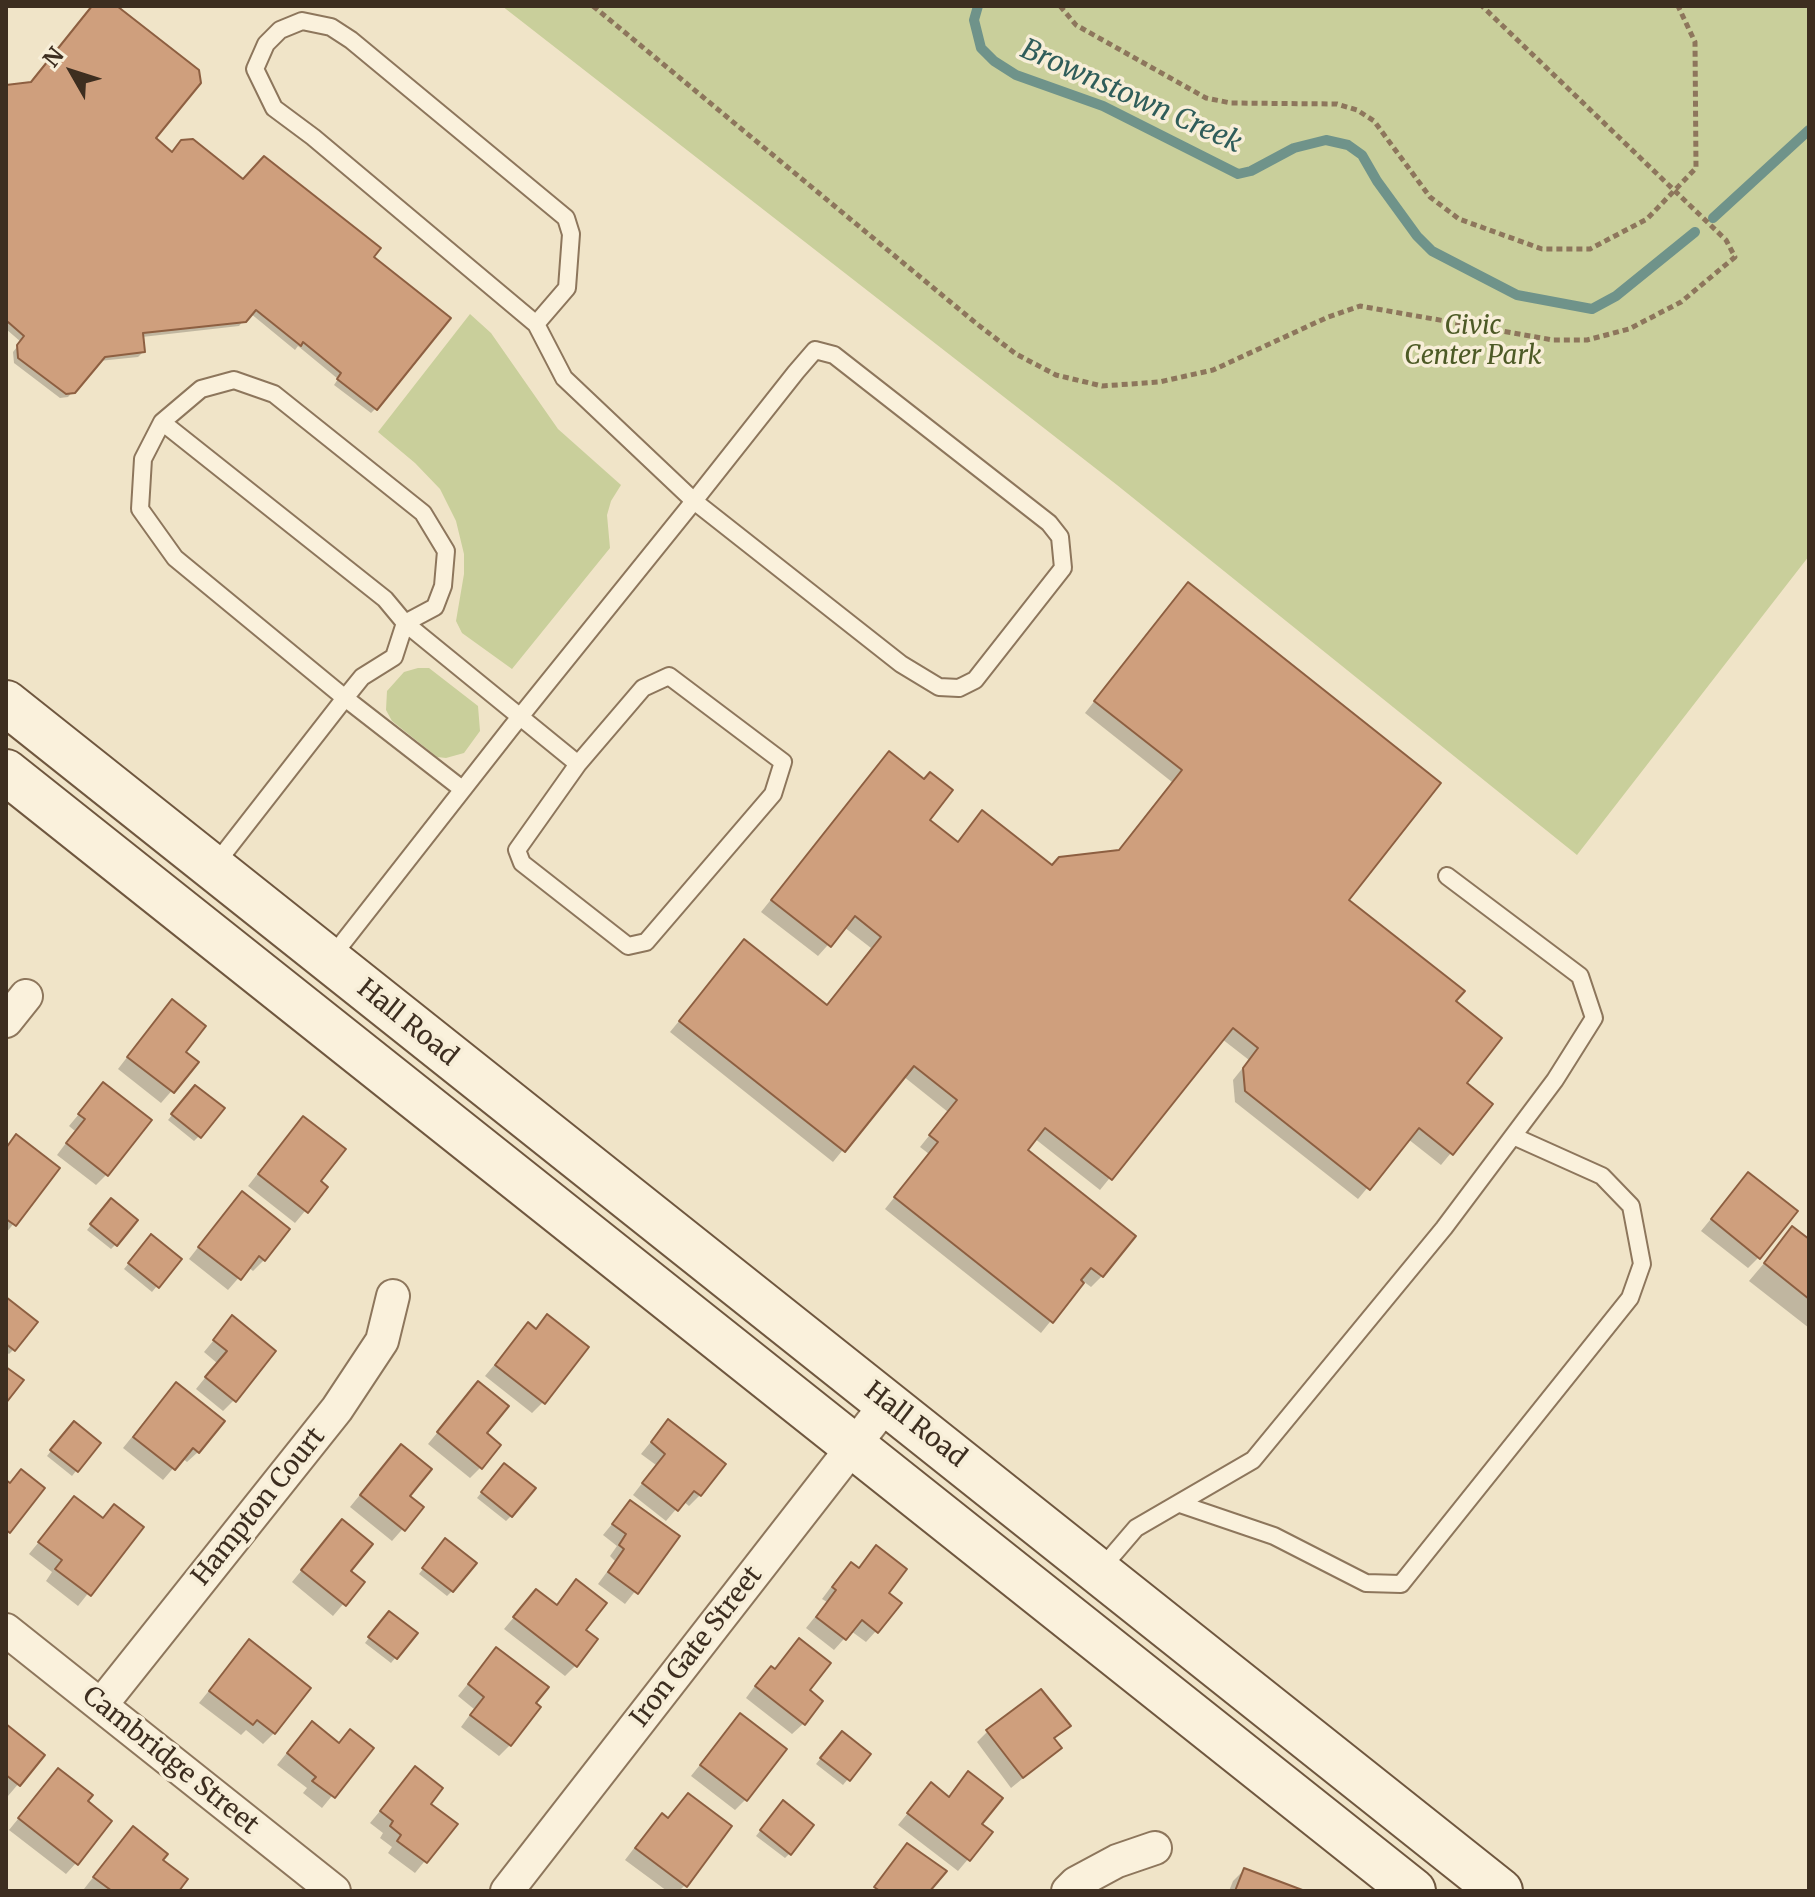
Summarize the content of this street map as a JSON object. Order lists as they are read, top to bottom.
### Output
{
  "streets": {
    "street": [
      "Hall Road",
      "Hampton Court",
      "Iron Gate Street",
      "Cambridge Street"
    ]
  },
  "crossings": [
    ["Hall Road", "Iron Gate Street"],
    ["Hampton Court", "Cambridge Street"]
  ],
  "water": ["Brownstown Creek"],
  "parks": ["Civic Center Park"],
  "north": "top left"
}
